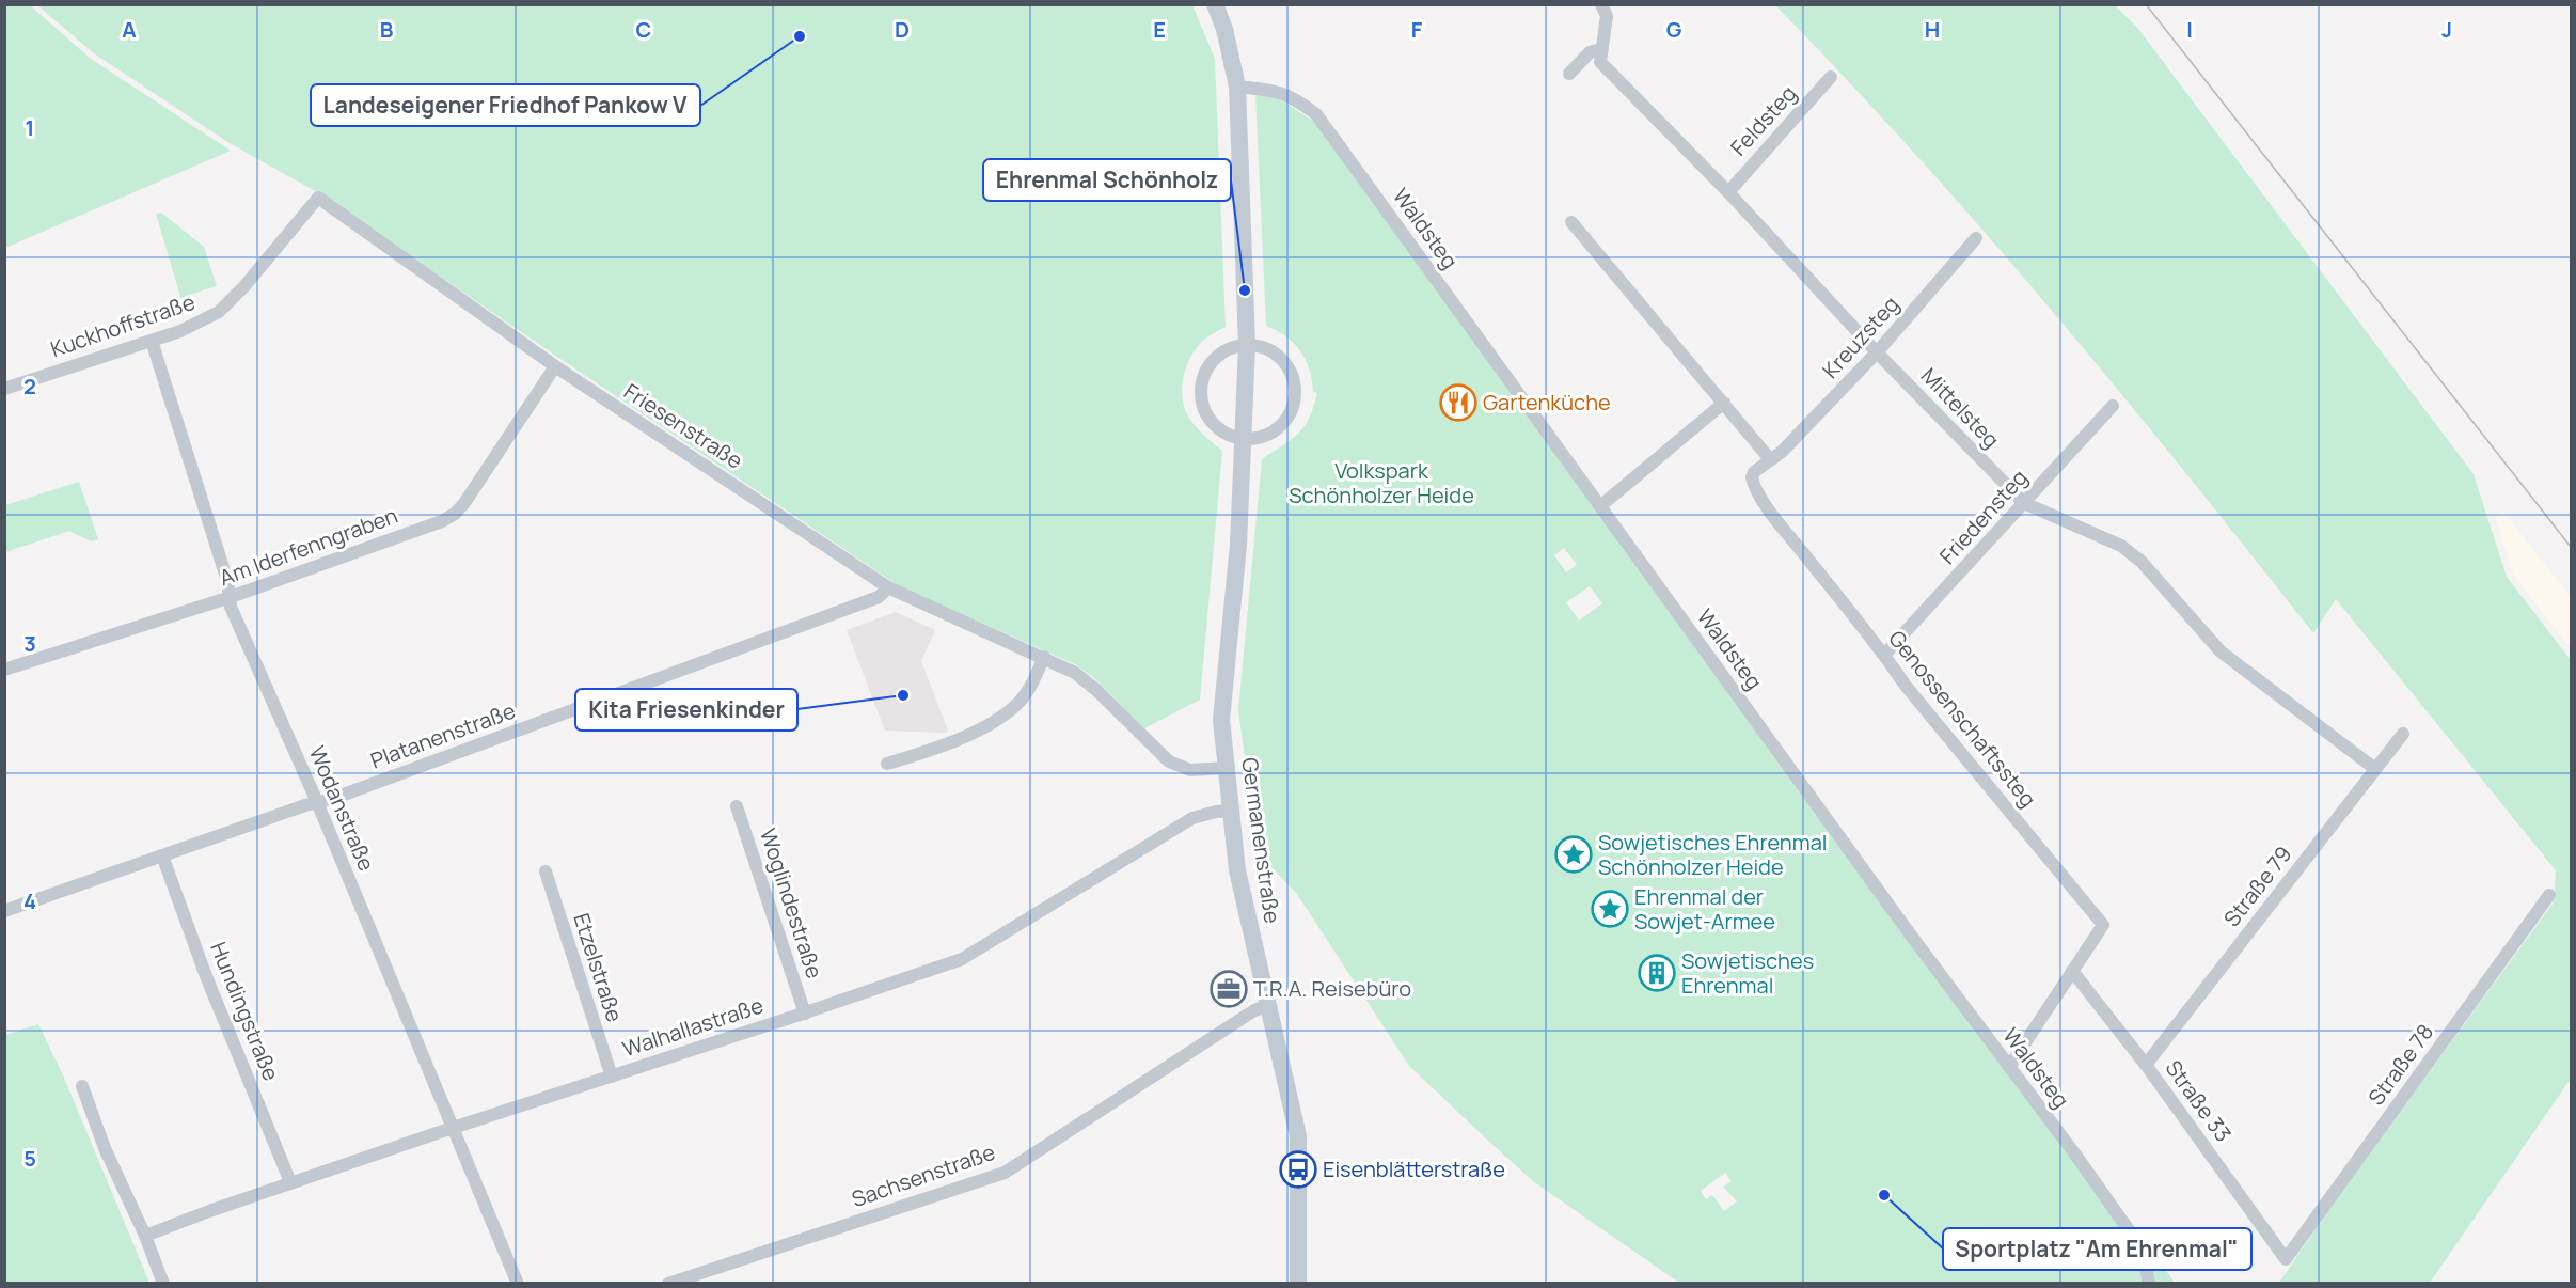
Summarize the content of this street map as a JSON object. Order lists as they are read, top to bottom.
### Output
{
  "streets": {
    "main road": ["Germanenstraße"],
    "street": [
      "Feldsteg",
      "Waldsteg",
      "Kuckhoffstraße",
      "Kreuzsteg",
      "Mittelsteg",
      "Friesenstraße",
      "Friedensteg",
      "Am Iderfenngraben",
      "Genossenschaftssteg",
      "Platanenstraße",
      "Wodanstraße",
      "Straße 79",
      "Woglindestraße",
      "Etzelstraße",
      "Hundingstraße",
      "Walhallastraße",
      "Straße 78",
      "Straße 33",
      "Sachsenstraße"
    ]
  },
  "crossings": [
    ["Feldsteg", "Mittelsteg"],
    ["Waldsteg", "Genossenschaftssteg"],
    ["Waldsteg", "Germanenstraße"],
    ["Kuckhoffstraße", "Friesenstraße"],
    ["Kuckhoffstraße", "Wodanstraße"],
    ["Kreuzsteg", "Mittelsteg"],
    ["Kreuzsteg", "Genossenschaftssteg"],
    ["Mittelsteg", "Friedensteg"],
    ["Mittelsteg", "Straße 79"],
    ["Friesenstraße", "Am Iderfenngraben"],
    ["Friesenstraße", "Platanenstraße"],
    ["Friesenstraße", "Germanenstraße"],
    ["Friedensteg", "Genossenschaftssteg"],
    ["Am Iderfenngraben", "Wodanstraße"],
    ["Genossenschaftssteg", "Straße 33"],
    ["Platanenstraße", "Wodanstraße"],
    ["Platanenstraße", "Hundingstraße"],
    ["Wodanstraße", "Walhallastraße"],
    ["Germanenstraße", "Walhallastraße"],
    ["Germanenstraße", "Sachsenstraße"],
    ["Straße 79", "Straße 33"],
    ["Woglindestraße", "Walhallastraße"],
    ["Etzelstraße", "Walhallastraße"],
    ["Hundingstraße", "Walhallastraße"],
    ["Straße 78", "Straße 33"]
  ],
  "parks": ["Volkspark Schönholzer Heide"],
  "places": {
    "other": [
      "Landeseigener Friedhof Pankow V",
      "Ehrenmal Schönholz",
      "Kita Friesenkinder",
      "Sportplatz \"Am Ehrenmal\""
    ],
    "restaurant": ["Gartenküche"],
    "place": ["Sowjetisches Ehrenmal Schönholzer Heide", "Ehrenmal der Sowjet-Armee"],
    "building": ["Sowjetisches Ehrenmal"],
    "office": ["T.R.A. Reisebüro"],
    "bus stop": ["Eisenblätterstraße"]
  },
  "grid": {
    "columns": [
      "A",
      "B",
      "C",
      "D",
      "E",
      "F",
      "G",
      "H",
      "I",
      "J"
    ],
    "rows": [
      "1",
      "2",
      "3",
      "4",
      "5"
    ]
  }
}
